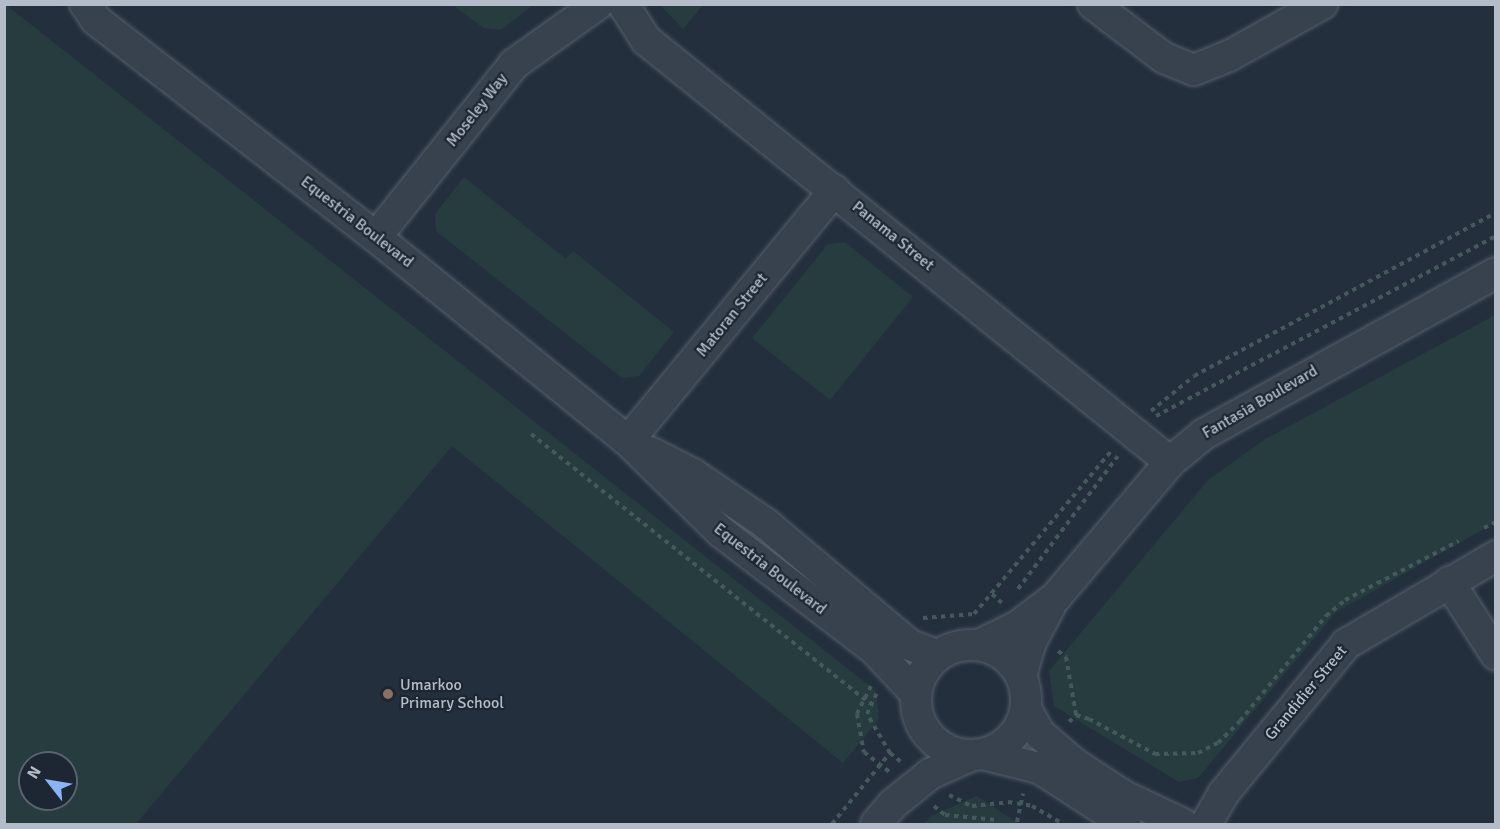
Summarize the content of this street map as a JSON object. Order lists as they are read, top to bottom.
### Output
{
  "streets": {
    "street": [
      "Moseley Way",
      "Equestria Boulevard",
      "Panama Street",
      "Matoran Street",
      "Fantasia Boulevard",
      "Grandidier Street"
    ]
  },
  "crossings": [
    ["Moseley Way", "Equestria Boulevard"],
    ["Equestria Boulevard", "Matoran Street"],
    ["Equestria Boulevard", "Fantasia Boulevard"],
    ["Panama Street", "Matoran Street"],
    ["Panama Street", "Fantasia Boulevard"]
  ],
  "places": ["Umarkoo Primary School"],
  "north": "top left"
}
